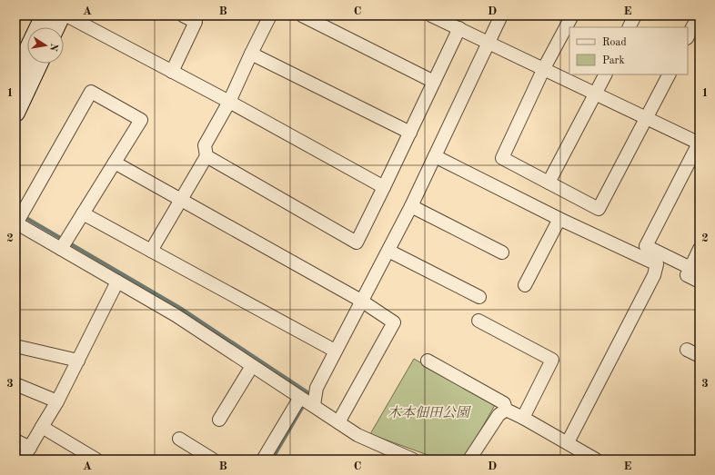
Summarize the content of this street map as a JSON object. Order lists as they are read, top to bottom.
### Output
{
  "parks": ["木本佃田公園"],
  "legend": ["Road", "Park"],
  "north": "right",
  "grid": {
    "columns": [
      "A",
      "B",
      "C",
      "D",
      "E"
    ],
    "rows": ["1", "2", "3"]
  }
}
